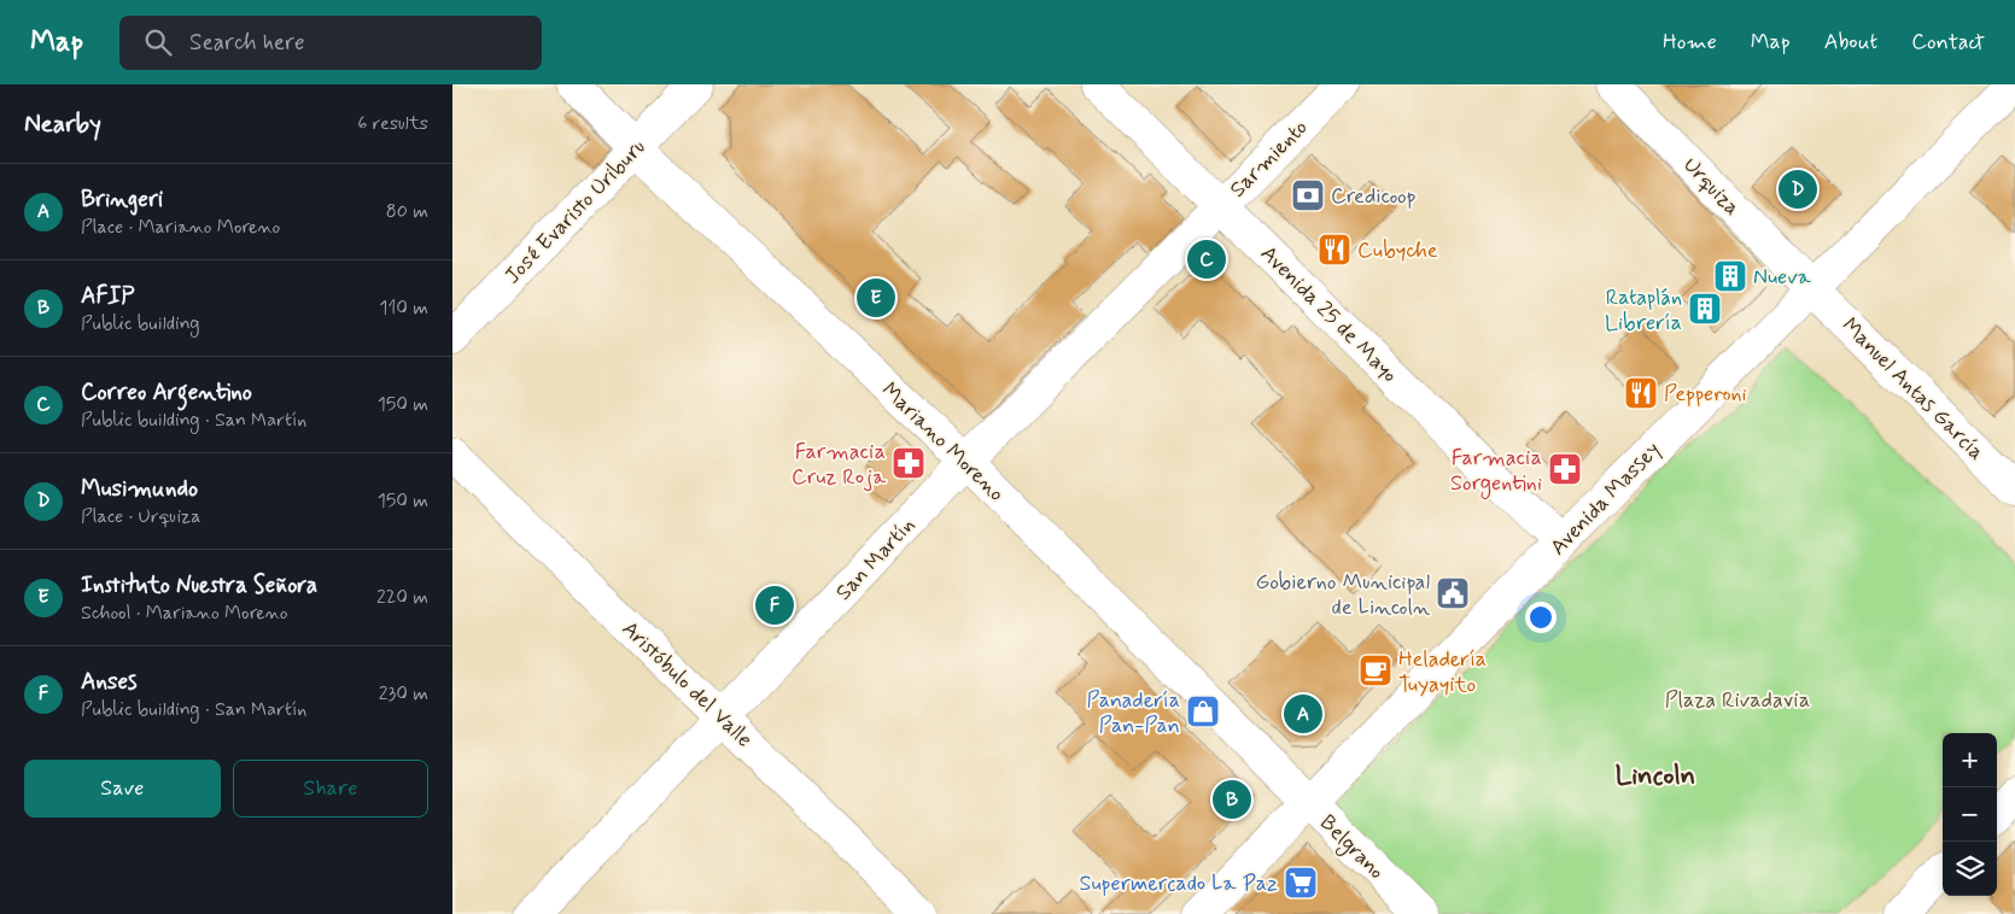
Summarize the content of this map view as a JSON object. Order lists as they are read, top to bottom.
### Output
{
  "streets": {
    "street": [
      "Sarmiento",
      "Urquiza",
      "José Evaristo Uriburu",
      "Avenida 25 de Mayo",
      "Manuel Antas García",
      "Mariano Moreno",
      "Avenida Massey",
      "San Martín",
      "Aristóbulo del Valle",
      "Belgrano"
    ]
  },
  "crossings": [
    ["Sarmiento", "Avenida 25 de Mayo"],
    ["Sarmiento", "San Martín"],
    ["Urquiza", "Manuel Antas García"],
    ["Urquiza", "Avenida Massey"],
    ["José Evaristo Uriburu", "Mariano Moreno"],
    ["Avenida 25 de Mayo", "Avenida Massey"],
    ["Avenida 25 de Mayo", "San Martín"],
    ["Manuel Antas García", "Avenida Massey"],
    ["Mariano Moreno", "Avenida Massey"],
    ["Mariano Moreno", "San Martín"],
    ["Mariano Moreno", "Belgrano"],
    ["Avenida Massey", "Belgrano"],
    ["San Martín", "Aristóbulo del Valle"]
  ],
  "districts": ["Lincoln"],
  "parks": ["Plaza Rivadavia"],
  "places": {
    "bank": ["Credicoop"],
    "restaurant": ["Cubyche", "Pepperoni"],
    "building": ["Nueva", "Rataplán Librería"],
    "pharmacy": ["Farmacia Cruz Roja", "Farmacia Sorgentini"],
    "public building": ["Gobierno Municipal de Lincoln"],
    "cafe": ["Heladería Tuyayito"],
    "shop": ["Panadería Pan-Pan"],
    "supermarket": ["Supermercado La Paz"]
  },
  "page": {
    "header": "Map",
    "search": "Search here",
    "nav": [
      "Home",
      "Map",
      "About",
      "Contact"
    ],
    "heading": ["Nearby", "6 results"],
    "list": [
      {
        "mark": "A",
        "name": "Bringeri",
        "note": "Place · Mariano Moreno",
        "value": "80 m"
      },
      {
        "mark": "B",
        "name": "AFIP",
        "note": "Public building",
        "value": "110 m"
      },
      {
        "mark": "C",
        "name": "Correo Argentino",
        "note": "Public building · San Martín",
        "value": "150 m"
      },
      {
        "mark": "D",
        "name": "Musimundo",
        "note": "Place · Urquiza",
        "value": "150 m"
      },
      {
        "mark": "E",
        "name": "Instituto Nuestra Señora",
        "note": "School · Mariano Moreno",
        "value": "220 m"
      },
      {
        "mark": "F",
        "name": "Anses",
        "note": "Public building · San Martín",
        "value": "230 m"
      }
    ],
    "pins": [
      "D",
      "C",
      "E",
      "F",
      "A",
      "B"
    ],
    "map_buttons": ["+", "−"],
    "buttons": ["Save", "Share"]
  }
}
